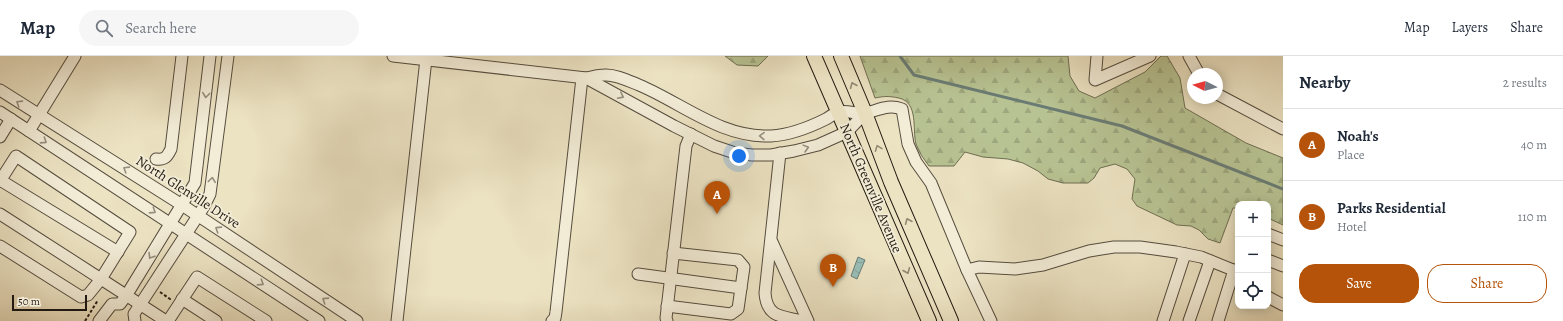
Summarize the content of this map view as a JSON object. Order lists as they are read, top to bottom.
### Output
{
  "streets": {
    "main road": ["North Greenville Avenue"],
    "street": ["North Glenville Drive"]
  },
  "scale_bar": "50 m",
  "north": "left",
  "page": {
    "header": "Map",
    "search": "Search here",
    "nav": ["Map", "Layers", "Share"],
    "heading": ["Nearby", "2 results"],
    "list": [
      {
        "mark": "A",
        "name": "Noah's",
        "note": "Place",
        "value": "40 m"
      },
      {
        "mark": "B",
        "name": "Parks Residential",
        "note": "Hotel",
        "value": "110 m"
      }
    ],
    "pins": ["A", "B"],
    "map_buttons": ["+", "−"],
    "buttons": ["Save", "Share"],
    "scale": "50 m"
  }
}
